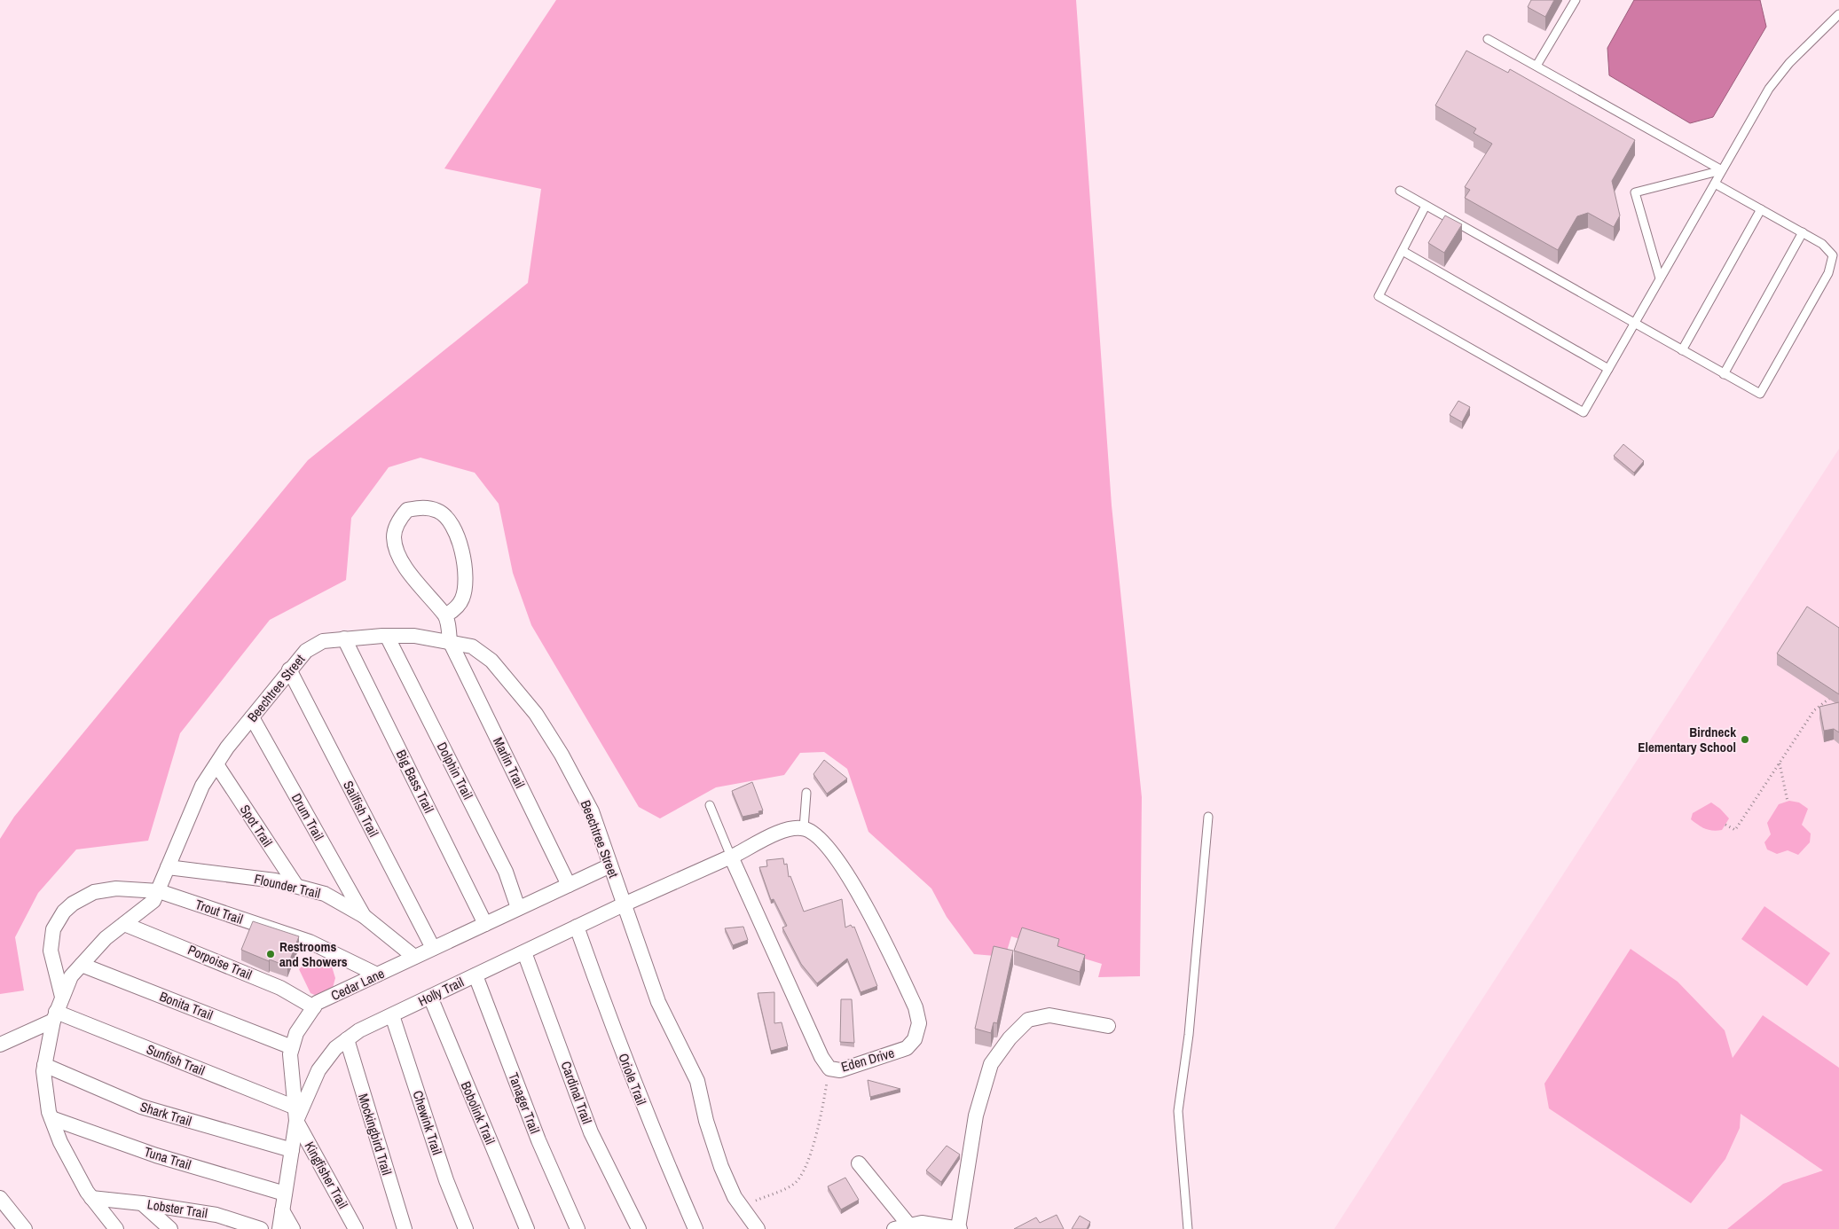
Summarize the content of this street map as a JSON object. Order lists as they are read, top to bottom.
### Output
{
  "streets": {
    "street": [
      "Beechtree Street",
      "Marlin Trail",
      "Dolphin Trail",
      "Big Bass Trail",
      "Sailfish Trail",
      "Drum Trail",
      "Spot Trail",
      "Flounder Trail",
      "Trout Trail",
      "Porpoise Trail",
      "Cedar Lane",
      "Holly Trail",
      "Bonita Trail",
      "Sunfish Trail",
      "Eden Drive",
      "Oriole Trail",
      "Cardinal Trail",
      "Tanager Trail",
      "Bobolink Trail",
      "Shark Trail",
      "Chewink Trail",
      "Mockingbird Trail",
      "Tuna Trail",
      "Kingfisher Trail",
      "Lobster Trail"
    ]
  },
  "crossings": [
    ["Beechtree Street", "Marlin Trail"],
    ["Beechtree Street", "Dolphin Trail"],
    ["Beechtree Street", "Big Bass Trail"],
    ["Beechtree Street", "Sailfish Trail"],
    ["Beechtree Street", "Drum Trail"],
    ["Beechtree Street", "Spot Trail"],
    ["Beechtree Street", "Flounder Trail"],
    ["Beechtree Street", "Trout Trail"],
    ["Beechtree Street", "Porpoise Trail"],
    ["Beechtree Street", "Cedar Lane"],
    ["Beechtree Street", "Holly Trail"],
    ["Beechtree Street", "Bonita Trail"],
    ["Beechtree Street", "Sunfish Trail"],
    ["Beechtree Street", "Shark Trail"],
    ["Beechtree Street", "Tuna Trail"],
    ["Beechtree Street", "Lobster Trail"],
    ["Marlin Trail", "Cedar Lane"],
    ["Dolphin Trail", "Cedar Lane"],
    ["Big Bass Trail", "Cedar Lane"],
    ["Sailfish Trail", "Cedar Lane"],
    ["Drum Trail", "Flounder Trail"],
    ["Spot Trail", "Flounder Trail"],
    ["Flounder Trail", "Cedar Lane"],
    ["Trout Trail", "Cedar Lane"],
    ["Porpoise Trail", "Cedar Lane"],
    ["Cedar Lane", "Holly Trail"],
    ["Cedar Lane", "Bonita Trail"],
    ["Cedar Lane", "Sunfish Trail"],
    ["Cedar Lane", "Shark Trail"],
    ["Cedar Lane", "Tuna Trail"],
    ["Cedar Lane", "Kingfisher Trail"],
    ["Holly Trail", "Sunfish Trail"],
    ["Holly Trail", "Oriole Trail"],
    ["Holly Trail", "Cardinal Trail"],
    ["Holly Trail", "Tanager Trail"],
    ["Holly Trail", "Bobolink Trail"],
    ["Holly Trail", "Chewink Trail"],
    ["Holly Trail", "Mockingbird Trail"],
    ["Holly Trail", "Kingfisher Trail"],
    ["Sunfish Trail", "Kingfisher Trail"]
  ],
  "places": ["Birdneck Elementary School", "Restrooms and Showers"]
}
